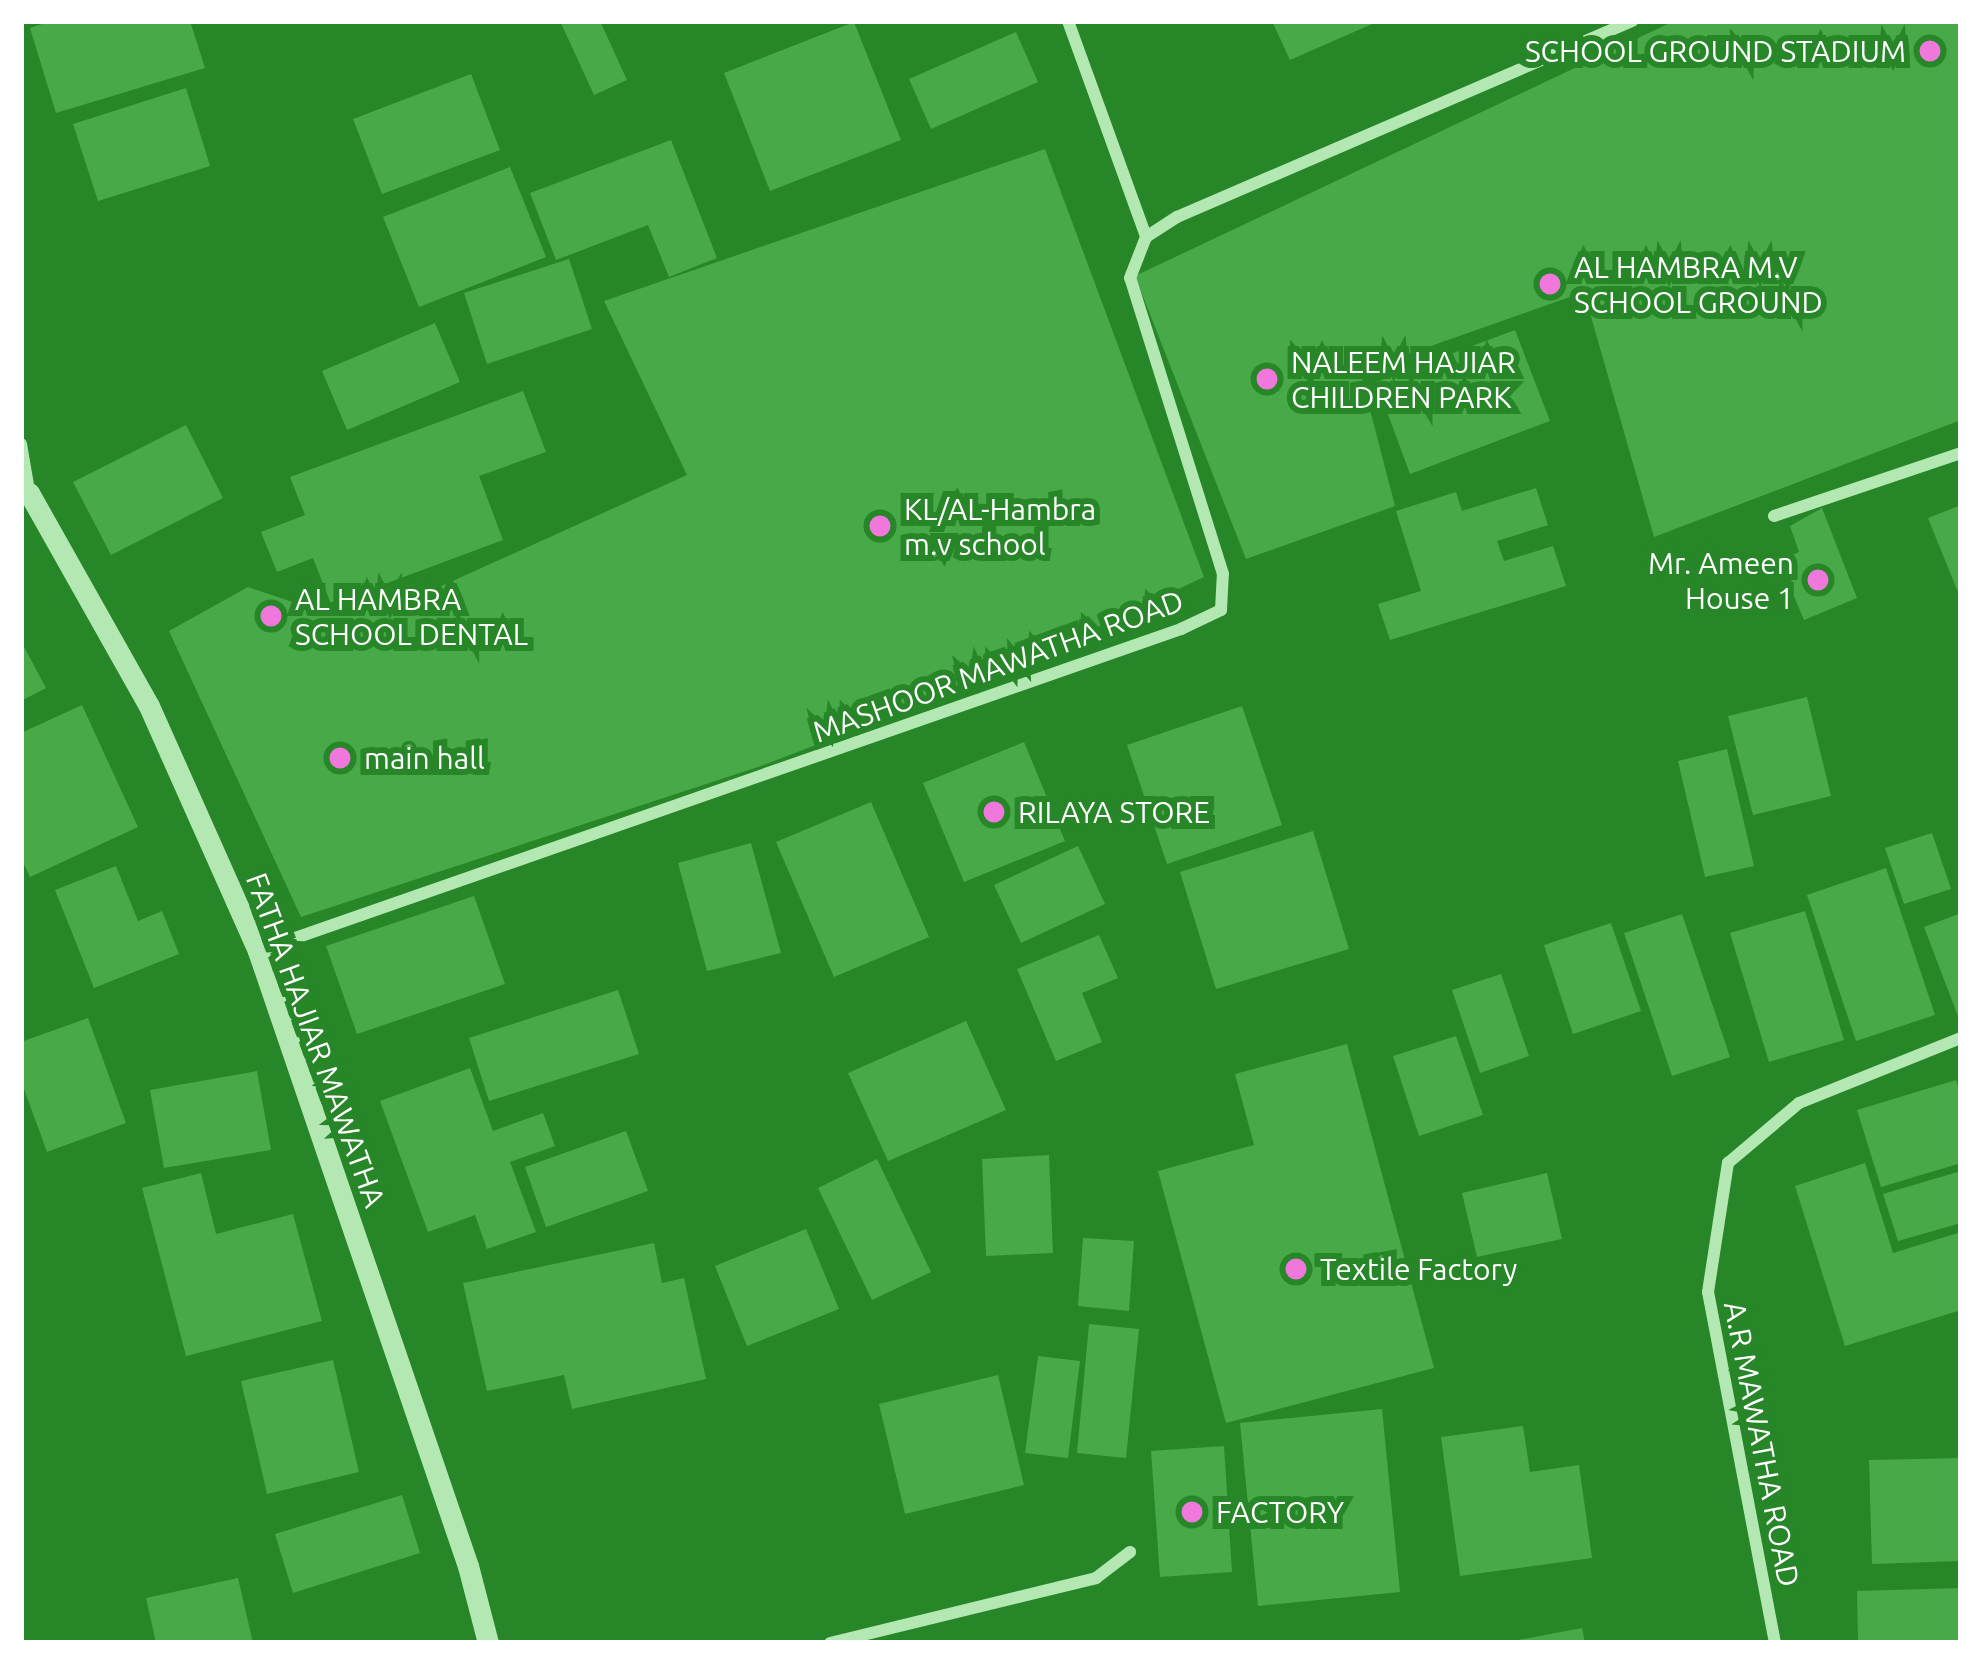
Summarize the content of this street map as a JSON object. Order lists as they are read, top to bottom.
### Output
{
  "streets": {
    "street": ["MASHOOR MAWATHA ROAD", "FATHA HAJIAR MAWATHA", "A.R MAWATHA ROAD"]
  },
  "crossings": [
    ["MASHOOR MAWATHA ROAD", "FATHA HAJIAR MAWATHA"]
  ],
  "places": [
    "SCHOOL GROUND STADIUM",
    "AL HAMBRA M.V SCHOOL GROUND",
    "NALEEM HAJIAR CHILDREN PARK",
    "KL/AL-Hambra m.v school",
    "Mr. Ameen House 1",
    "AL HAMBRA SCHOOL DENTAL",
    "main hall",
    "RILAYA STORE",
    "Textile Factory",
    "FACTORY"
  ]
}
